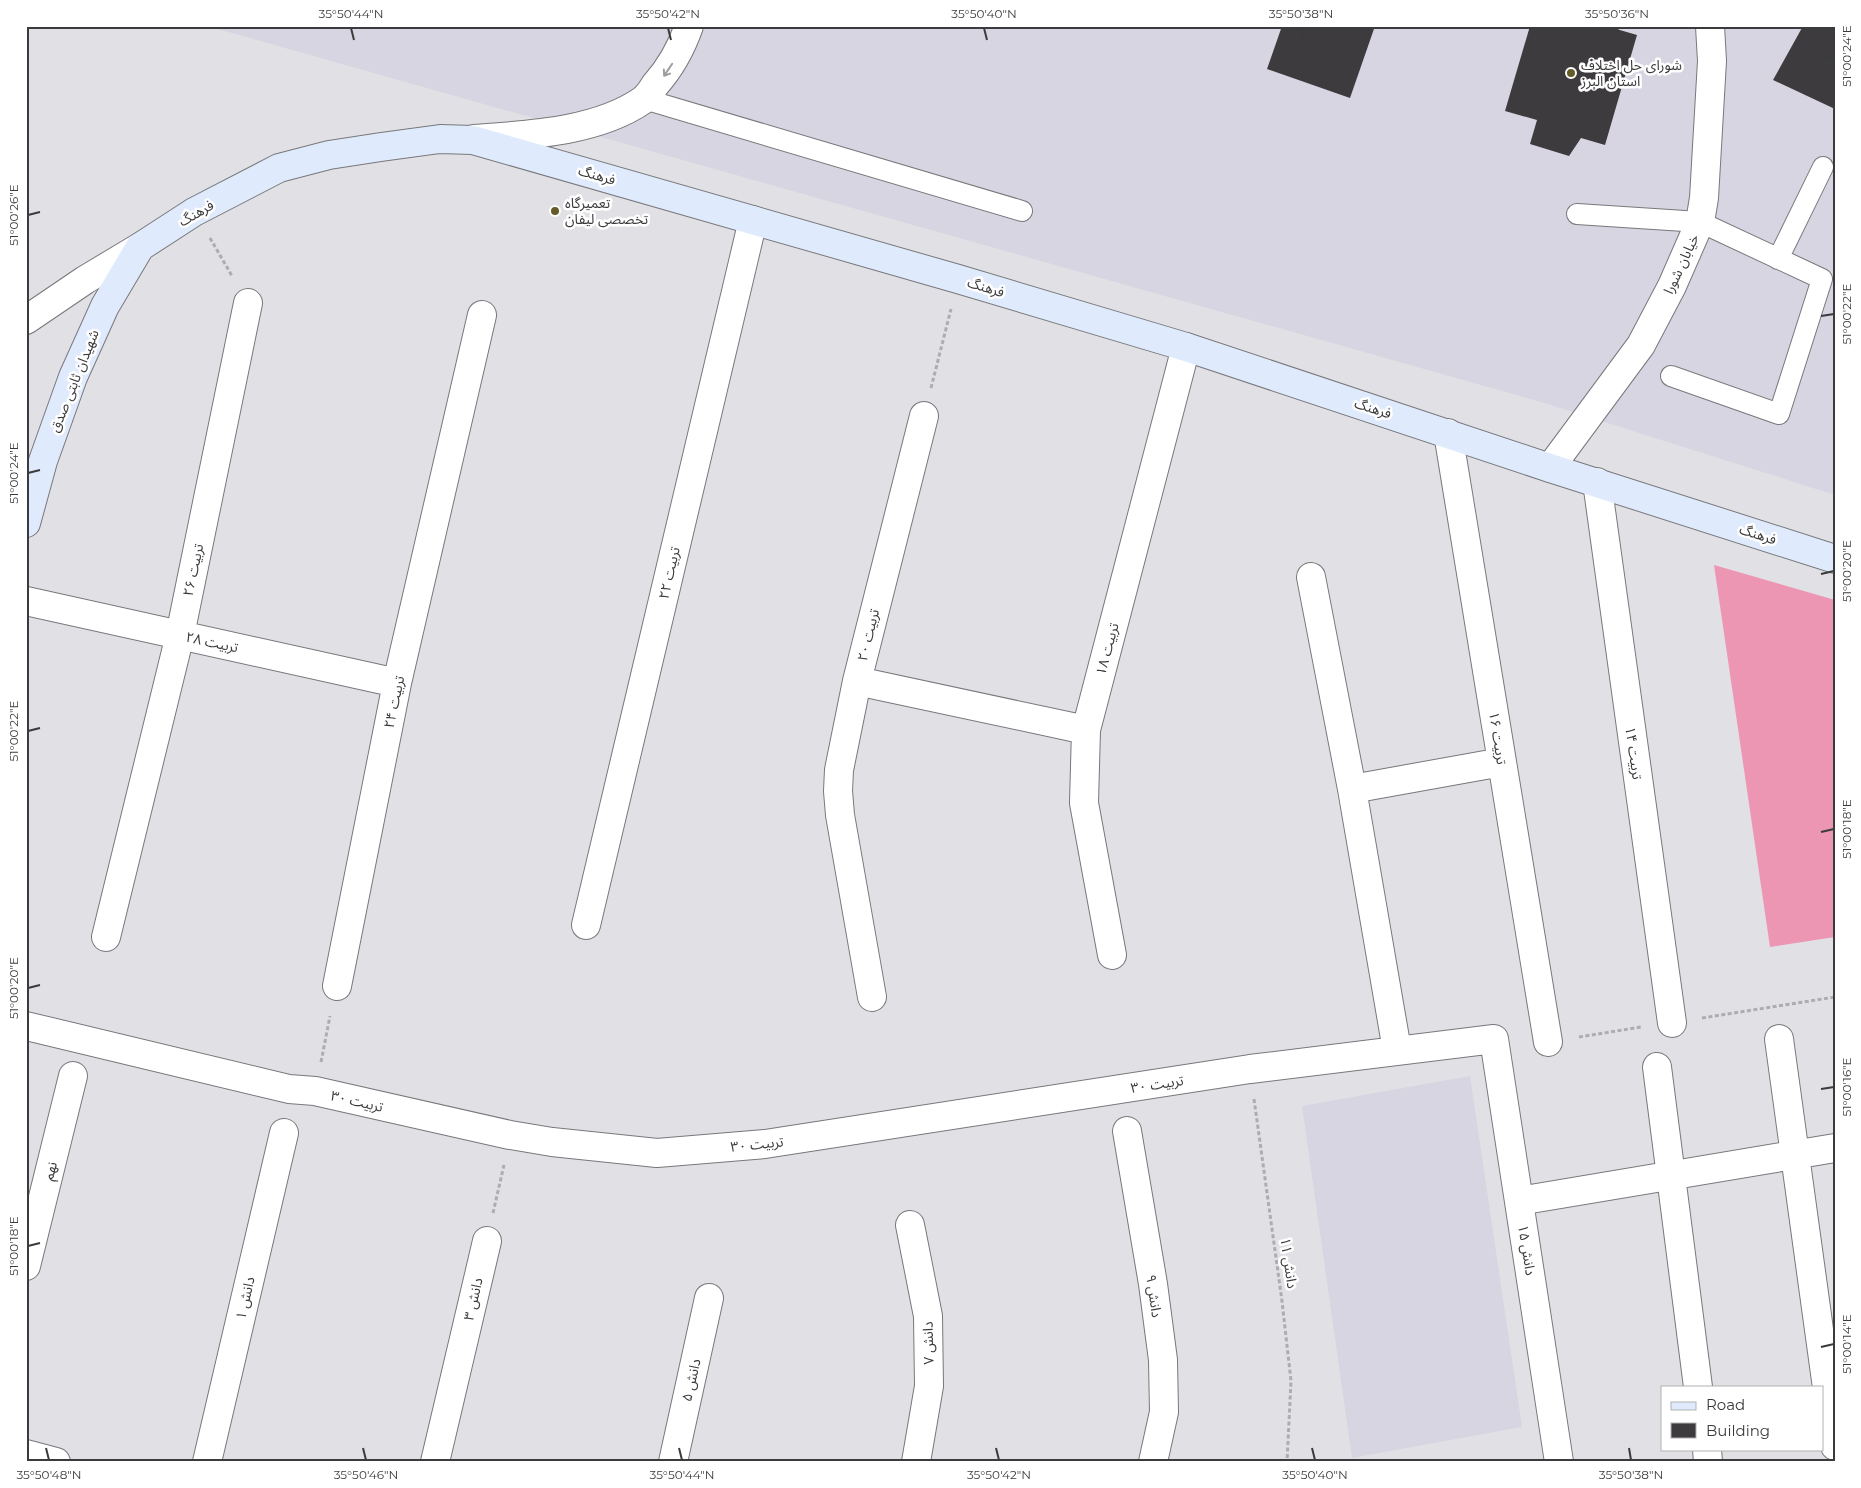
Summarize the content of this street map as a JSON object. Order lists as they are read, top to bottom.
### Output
{
  "streets": {
    "main road": ["فرهنگ", "شهیدان ثابتی صدق"],
    "street": [
      "خیابان شورا",
      "تربیت ۲۶",
      "تربیت ۲۲",
      "تربیت ۲۰",
      "تربیت ۲۸",
      "تربیت ۱۸",
      "تربیت ۲۴",
      "تربیت ۱۶",
      "تربیت ۱۴",
      "تربیت ۳۰",
      "نهم",
      "دانش ۱۵",
      "دانش ۹",
      "دانش ۱",
      "دانش ۳",
      "دانش ۷",
      "دانش ۵"
    ],
    "path": ["دانش ۱۱"]
  },
  "crossings": [
    ["فرهنگ", "خیابان شورا"],
    ["فرهنگ", "شهیدان ثابتی صدق"],
    ["فرهنگ", "تربیت ۲۲"],
    ["فرهنگ", "تربیت ۱۸"],
    ["فرهنگ", "تربیت ۱۶"],
    ["فرهنگ", "تربیت ۱۴"],
    ["تربیت ۲۶", "تربیت ۲۸"],
    ["تربیت ۲۸", "تربیت ۲۴"],
    ["تربیت ۳۰", "دانش ۱۵"],
    ["تربیت ۳۰", "دانش ۱۱"]
  ],
  "places": ["شورای حل اختلاف استان البرز", "تعمیرگاه تخصصی لیفان"],
  "legend": ["Road", "Building"],
  "coordinates": [
    "35°50'44\"N",
    "35°50'42\"N",
    "35°50'40\"N",
    "35°50'38\"N",
    "35°50'36\"N",
    "51°00'24\"E",
    "51°00'26\"E",
    "51°00'22\"E",
    "51°00'20\"E",
    "51°00'18\"E",
    "51°00'16\"E",
    "51°00'14\"E",
    "35°50'48\"N",
    "35°50'46\"N"
  ]
}
